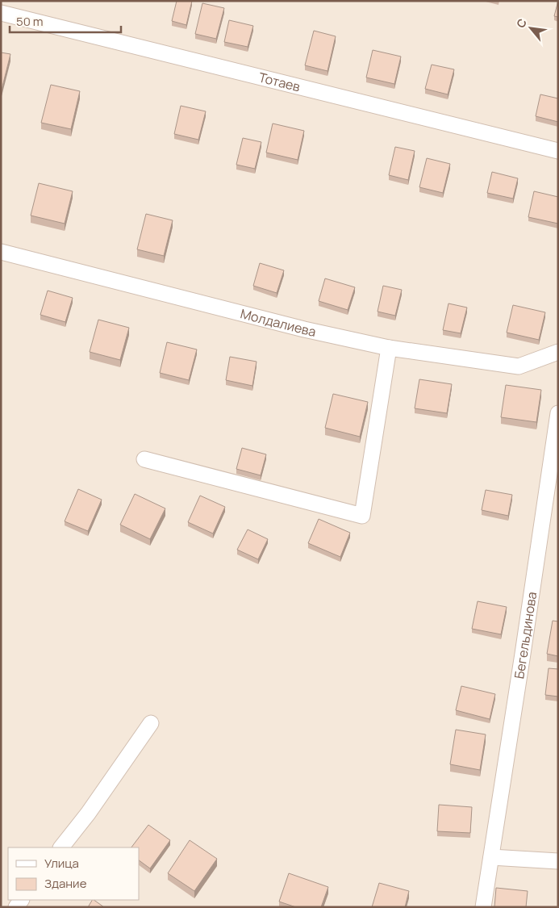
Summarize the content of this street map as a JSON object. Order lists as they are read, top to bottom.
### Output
{
  "streets": {
    "street": ["Тотаев", "Молдалиева", "Бегельдинова"]
  },
  "legend": ["Улица", "Здание"],
  "scale_bar": "50 m",
  "north": "top left"
}
